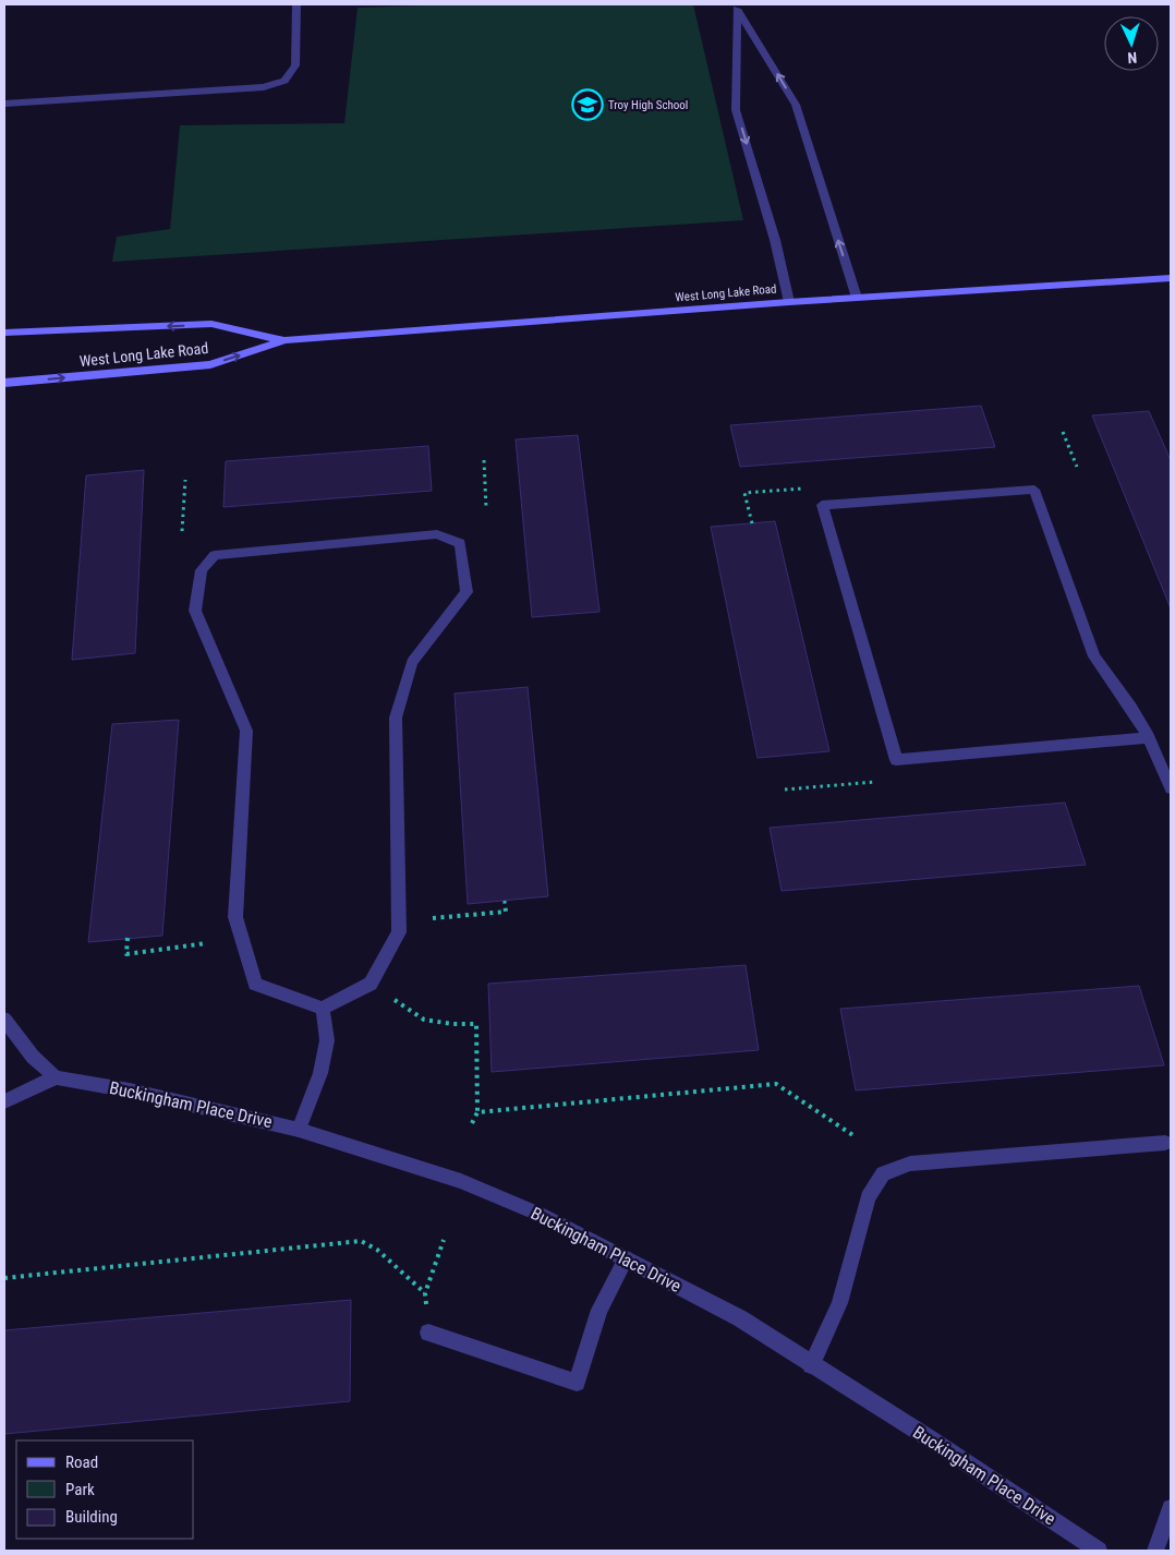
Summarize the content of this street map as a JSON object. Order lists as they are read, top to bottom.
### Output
{
  "streets": {
    "main road": ["West Long Lake Road"],
    "street": ["Buckingham Place Drive"]
  },
  "places": {
    "school or university": ["Troy High School"]
  },
  "legend": ["Road", "Park", "Building"],
  "north": "bottom"
}
